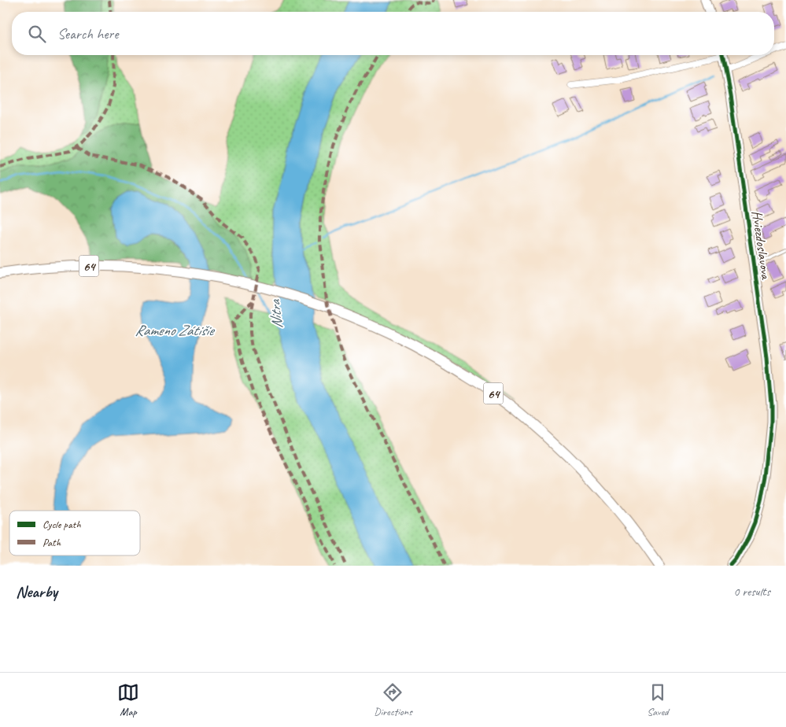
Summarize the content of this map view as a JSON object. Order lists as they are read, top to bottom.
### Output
{
  "streets": {
    "main road": ["64"],
    "street": ["Hviezdoslavova"]
  },
  "water": ["Nitra", "Rameno Zátišie"],
  "legend": ["Cycle path", "Path"],
  "page": {
    "search": "Search here",
    "heading": ["Nearby", "0 results"],
    "nav": ["Map", "Directions", "Saved"]
  }
}
